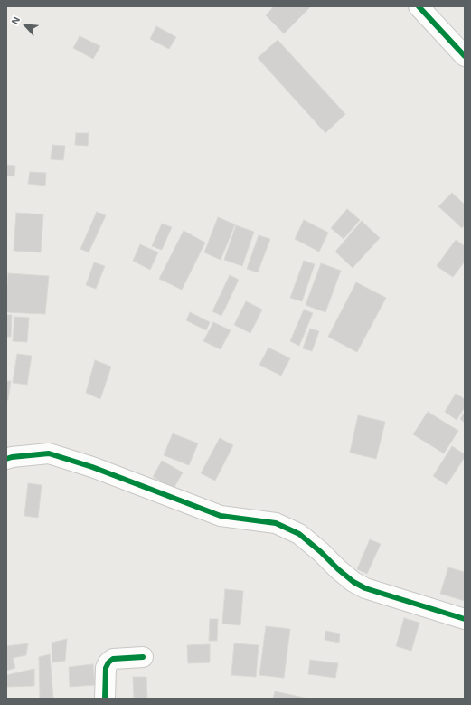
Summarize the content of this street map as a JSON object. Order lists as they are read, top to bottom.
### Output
{
  "north": "top left"
}
